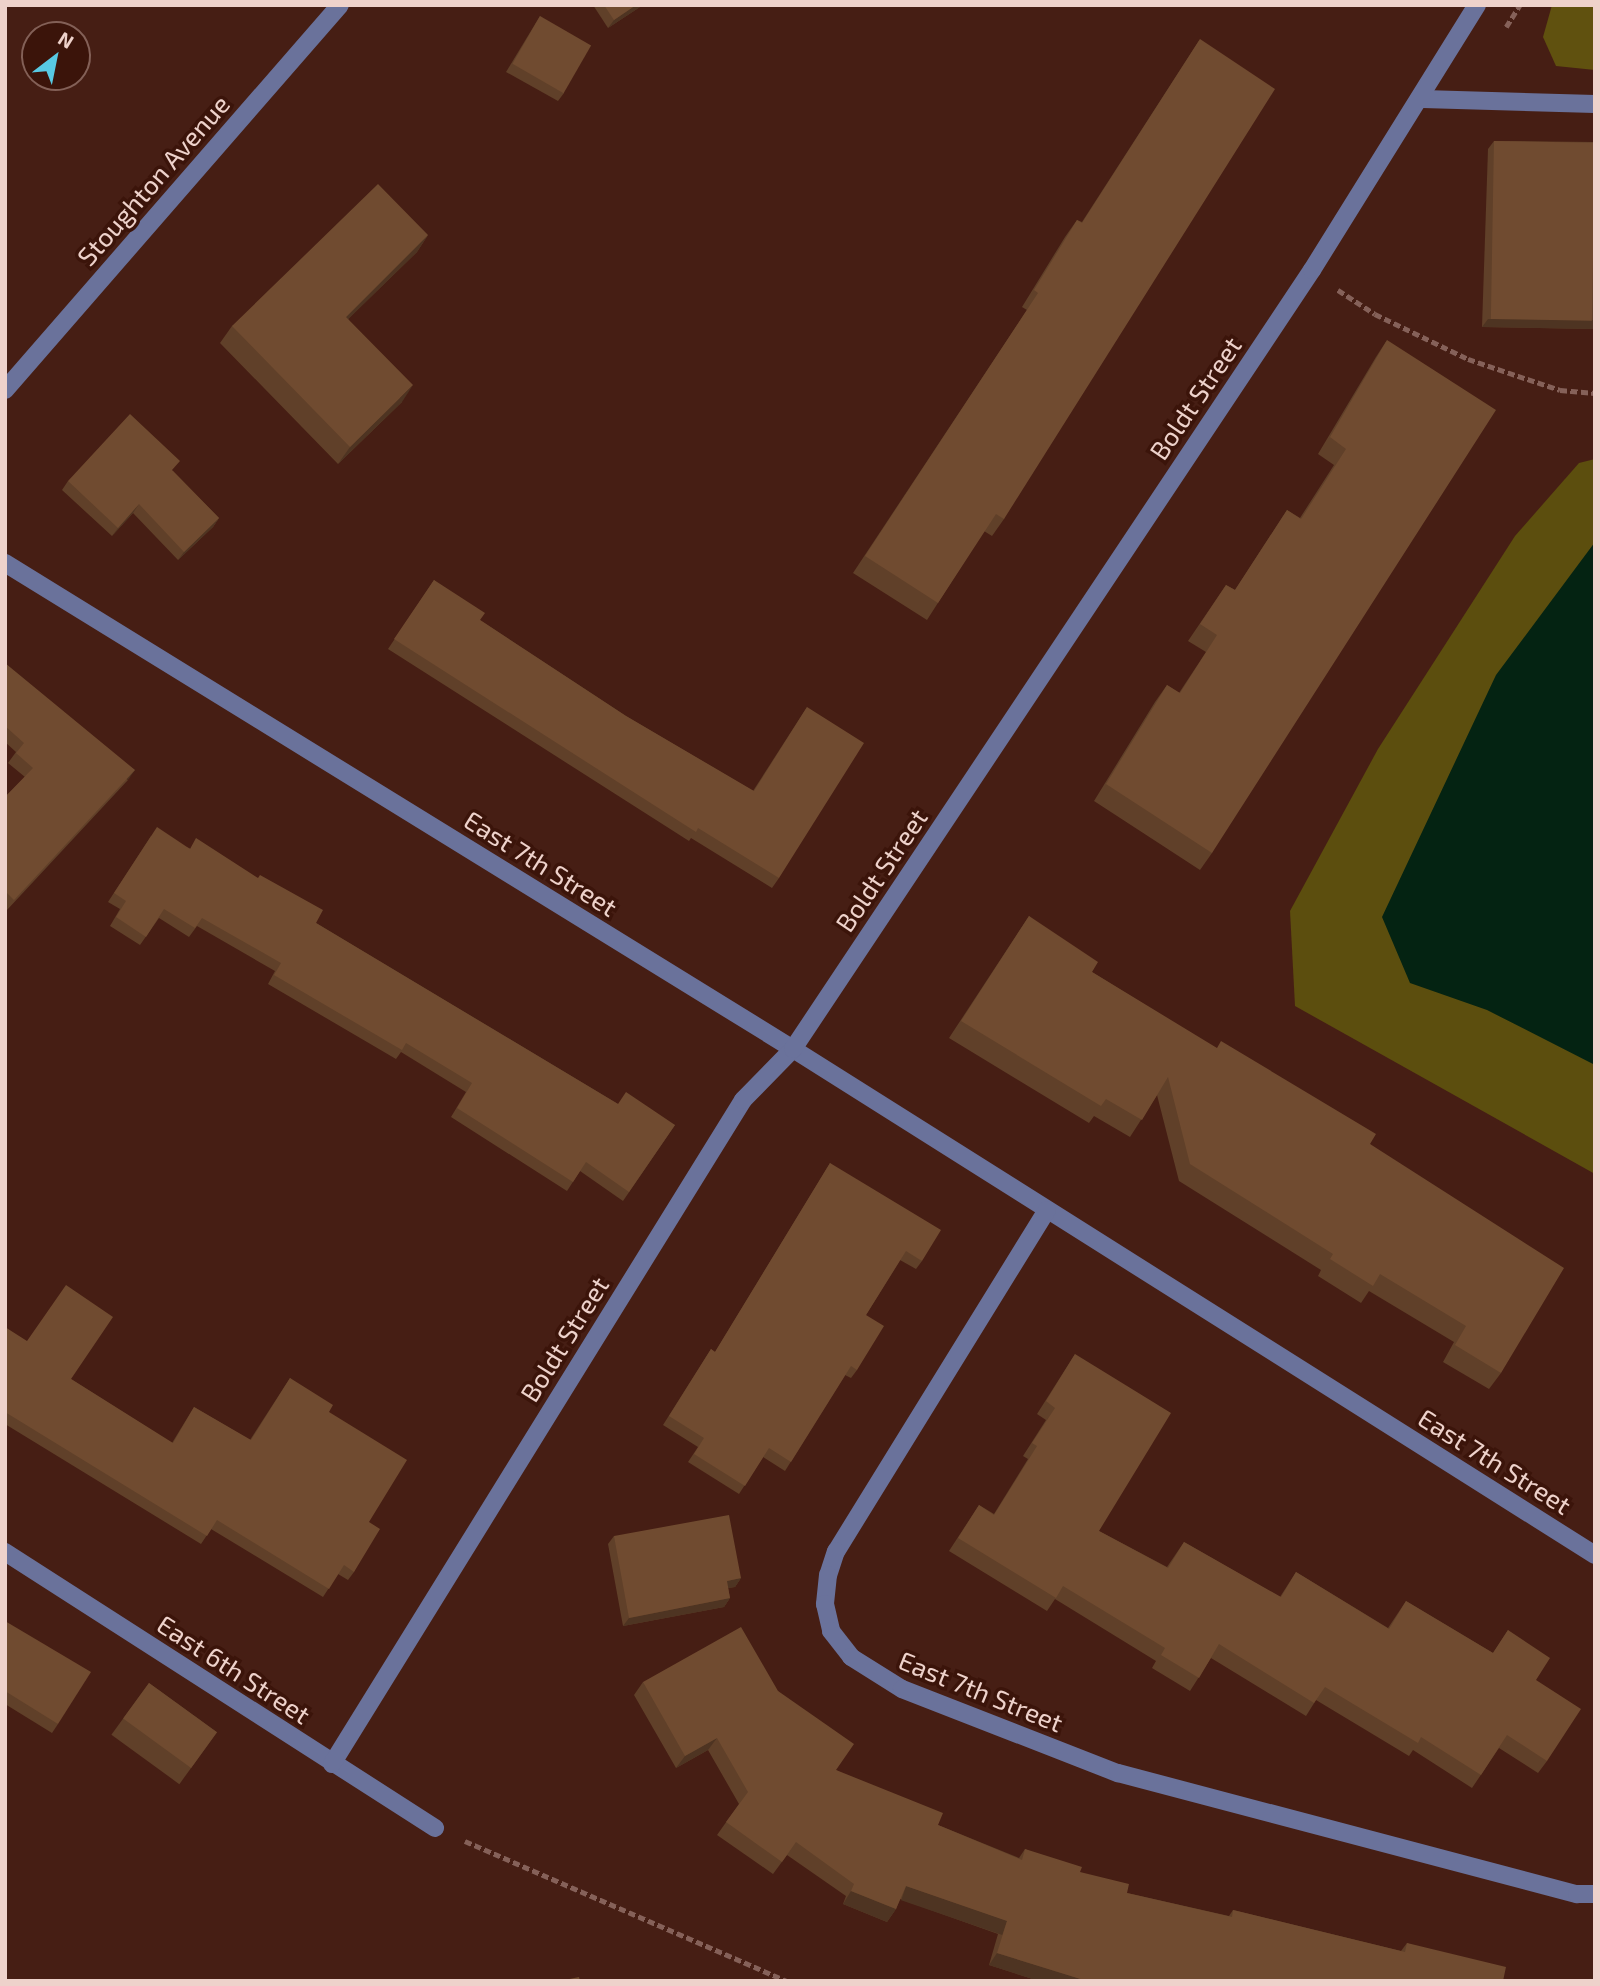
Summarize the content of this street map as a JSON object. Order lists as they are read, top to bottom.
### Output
{
  "streets": {
    "street": [
      "Stoughton Avenue",
      "Boldt Street",
      "East 7th Street",
      "East 6th Street"
    ]
  },
  "crossings": [
    ["Boldt Street", "East 7th Street"],
    ["Boldt Street", "East 6th Street"]
  ],
  "north": "top right"
}
